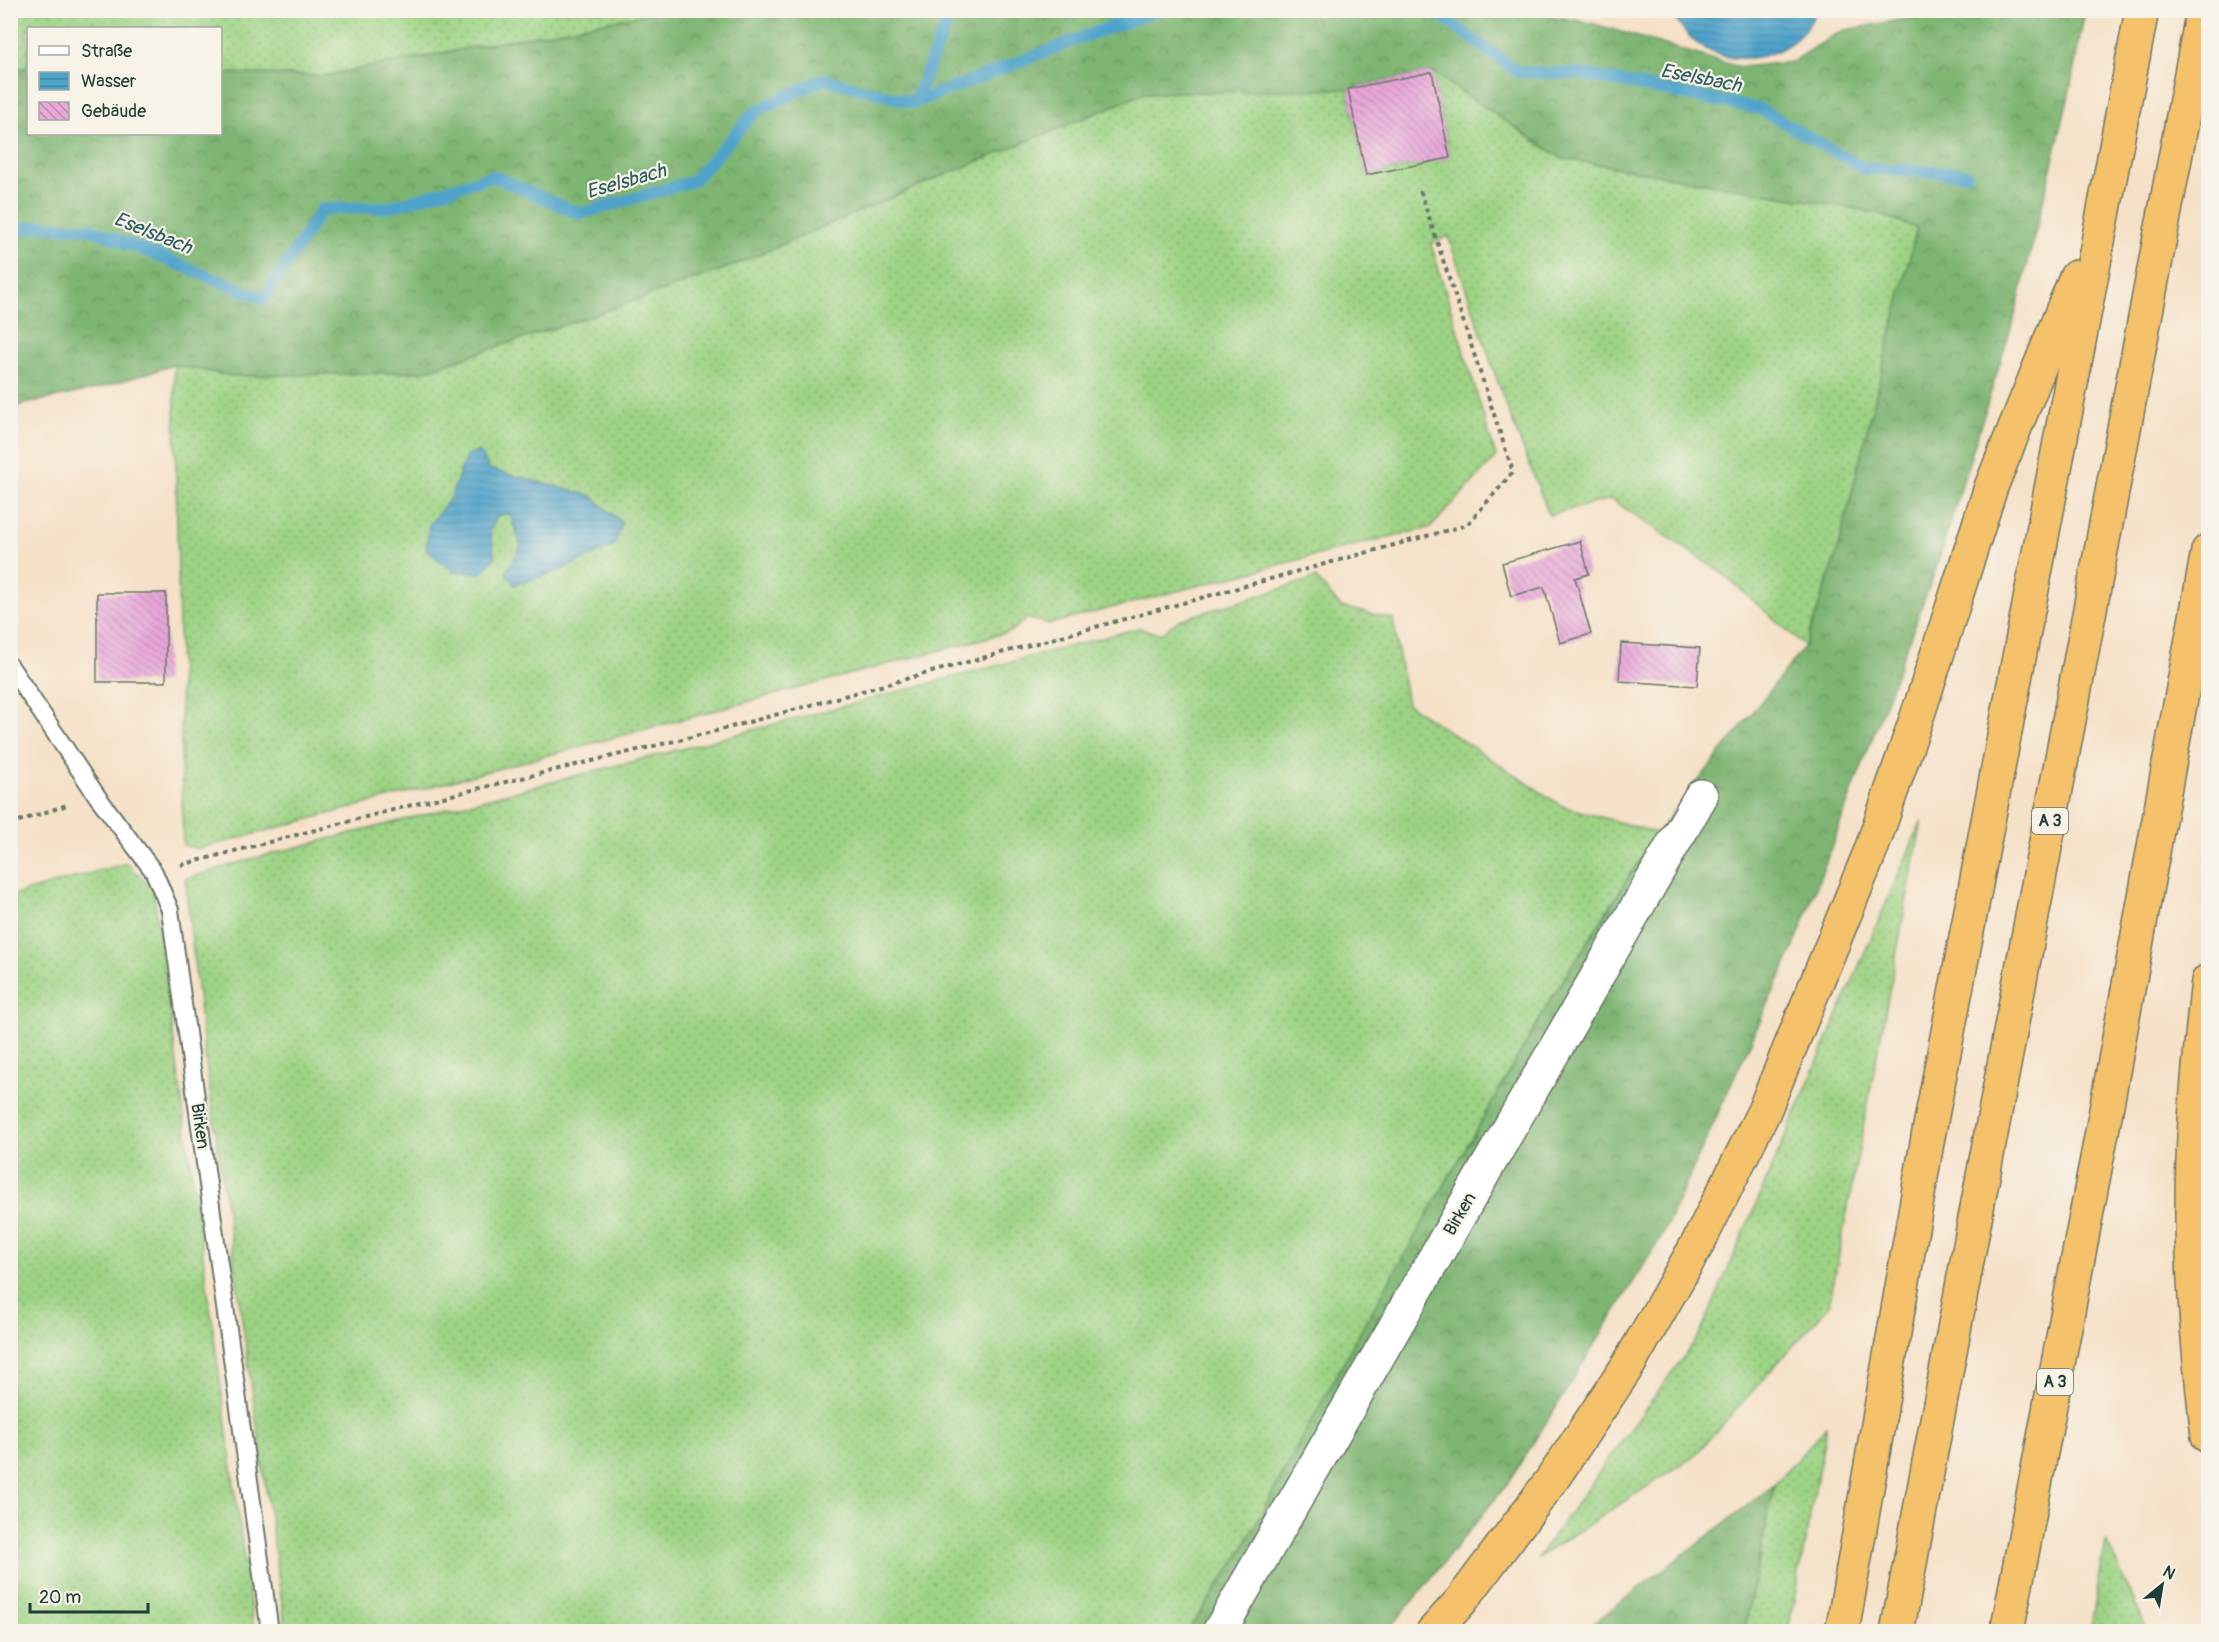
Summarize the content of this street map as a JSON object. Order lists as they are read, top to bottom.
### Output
{
  "streets": {
    "highway": ["A 3"],
    "street": ["Birken"]
  },
  "water": ["Eselsbach"],
  "legend": ["Straße", "Wasser", "Gebäude"],
  "scale_bar": "20 m",
  "north": "top right"
}
